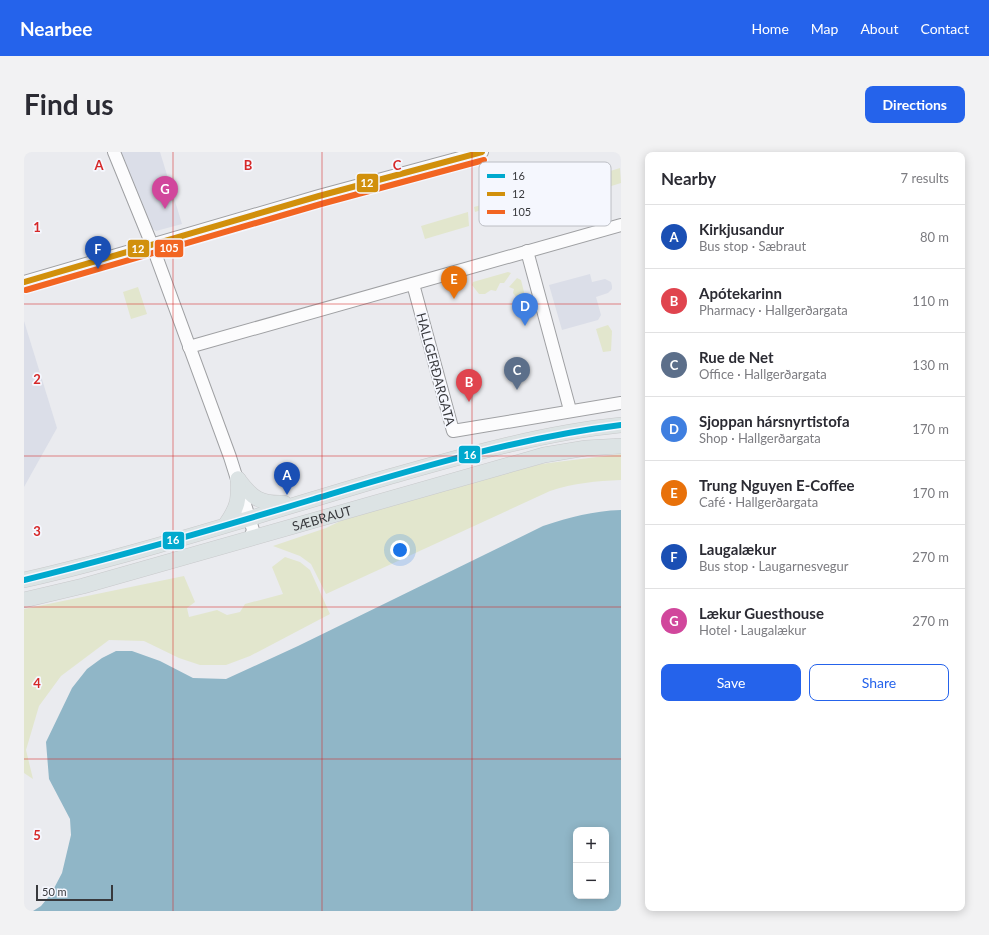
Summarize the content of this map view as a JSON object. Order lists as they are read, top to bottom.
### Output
{
  "streets": {
    "main road": ["SÆBRAUT"],
    "street": ["HALLGERÐARGATA"]
  },
  "lines": ["transit line 12", "transit line 105", "transit line 16"],
  "legend": ["16", "12", "105"],
  "scale_bar": "50 m",
  "page": {
    "header": "Nearbee",
    "nav": [
      "Home",
      "Map",
      "About",
      "Contact"
    ],
    "buttons": [
      "Directions",
      ["Save", "Share"]
    ],
    "title": "Find us",
    "heading": ["Nearby", "7 results"],
    "pins": [
      "G",
      "F",
      "E",
      "D",
      "C",
      "B",
      "A"
    ],
    "list": [
      {
        "mark": "A",
        "name": "Kirkjusandur",
        "note": "Bus stop · Sæbraut",
        "value": "80 m"
      },
      {
        "mark": "B",
        "name": "Apótekarinn",
        "note": "Pharmacy · Hallgerðargata",
        "value": "110 m"
      },
      {
        "mark": "C",
        "name": "Rue de Net",
        "note": "Office · Hallgerðargata",
        "value": "130 m"
      },
      {
        "mark": "D",
        "name": "Sjoppan hársnyrtistofa",
        "note": "Shop · Hallgerðargata",
        "value": "170 m"
      },
      {
        "mark": "E",
        "name": "Trung Nguyen E-Coffee",
        "note": "Café · Hallgerðargata",
        "value": "170 m"
      },
      {
        "mark": "F",
        "name": "Laugalækur",
        "note": "Bus stop · Laugarnesvegur",
        "value": "270 m"
      },
      {
        "mark": "G",
        "name": "Lækur Guesthouse",
        "note": "Hotel · Laugalækur",
        "value": "270 m"
      }
    ],
    "map_buttons": ["+", "−"],
    "scale": "50 m"
  },
  "grid": {
    "columns": ["A", "B", "C"],
    "rows": [
      "1",
      "2",
      "3",
      "4",
      "5"
    ]
  }
}
